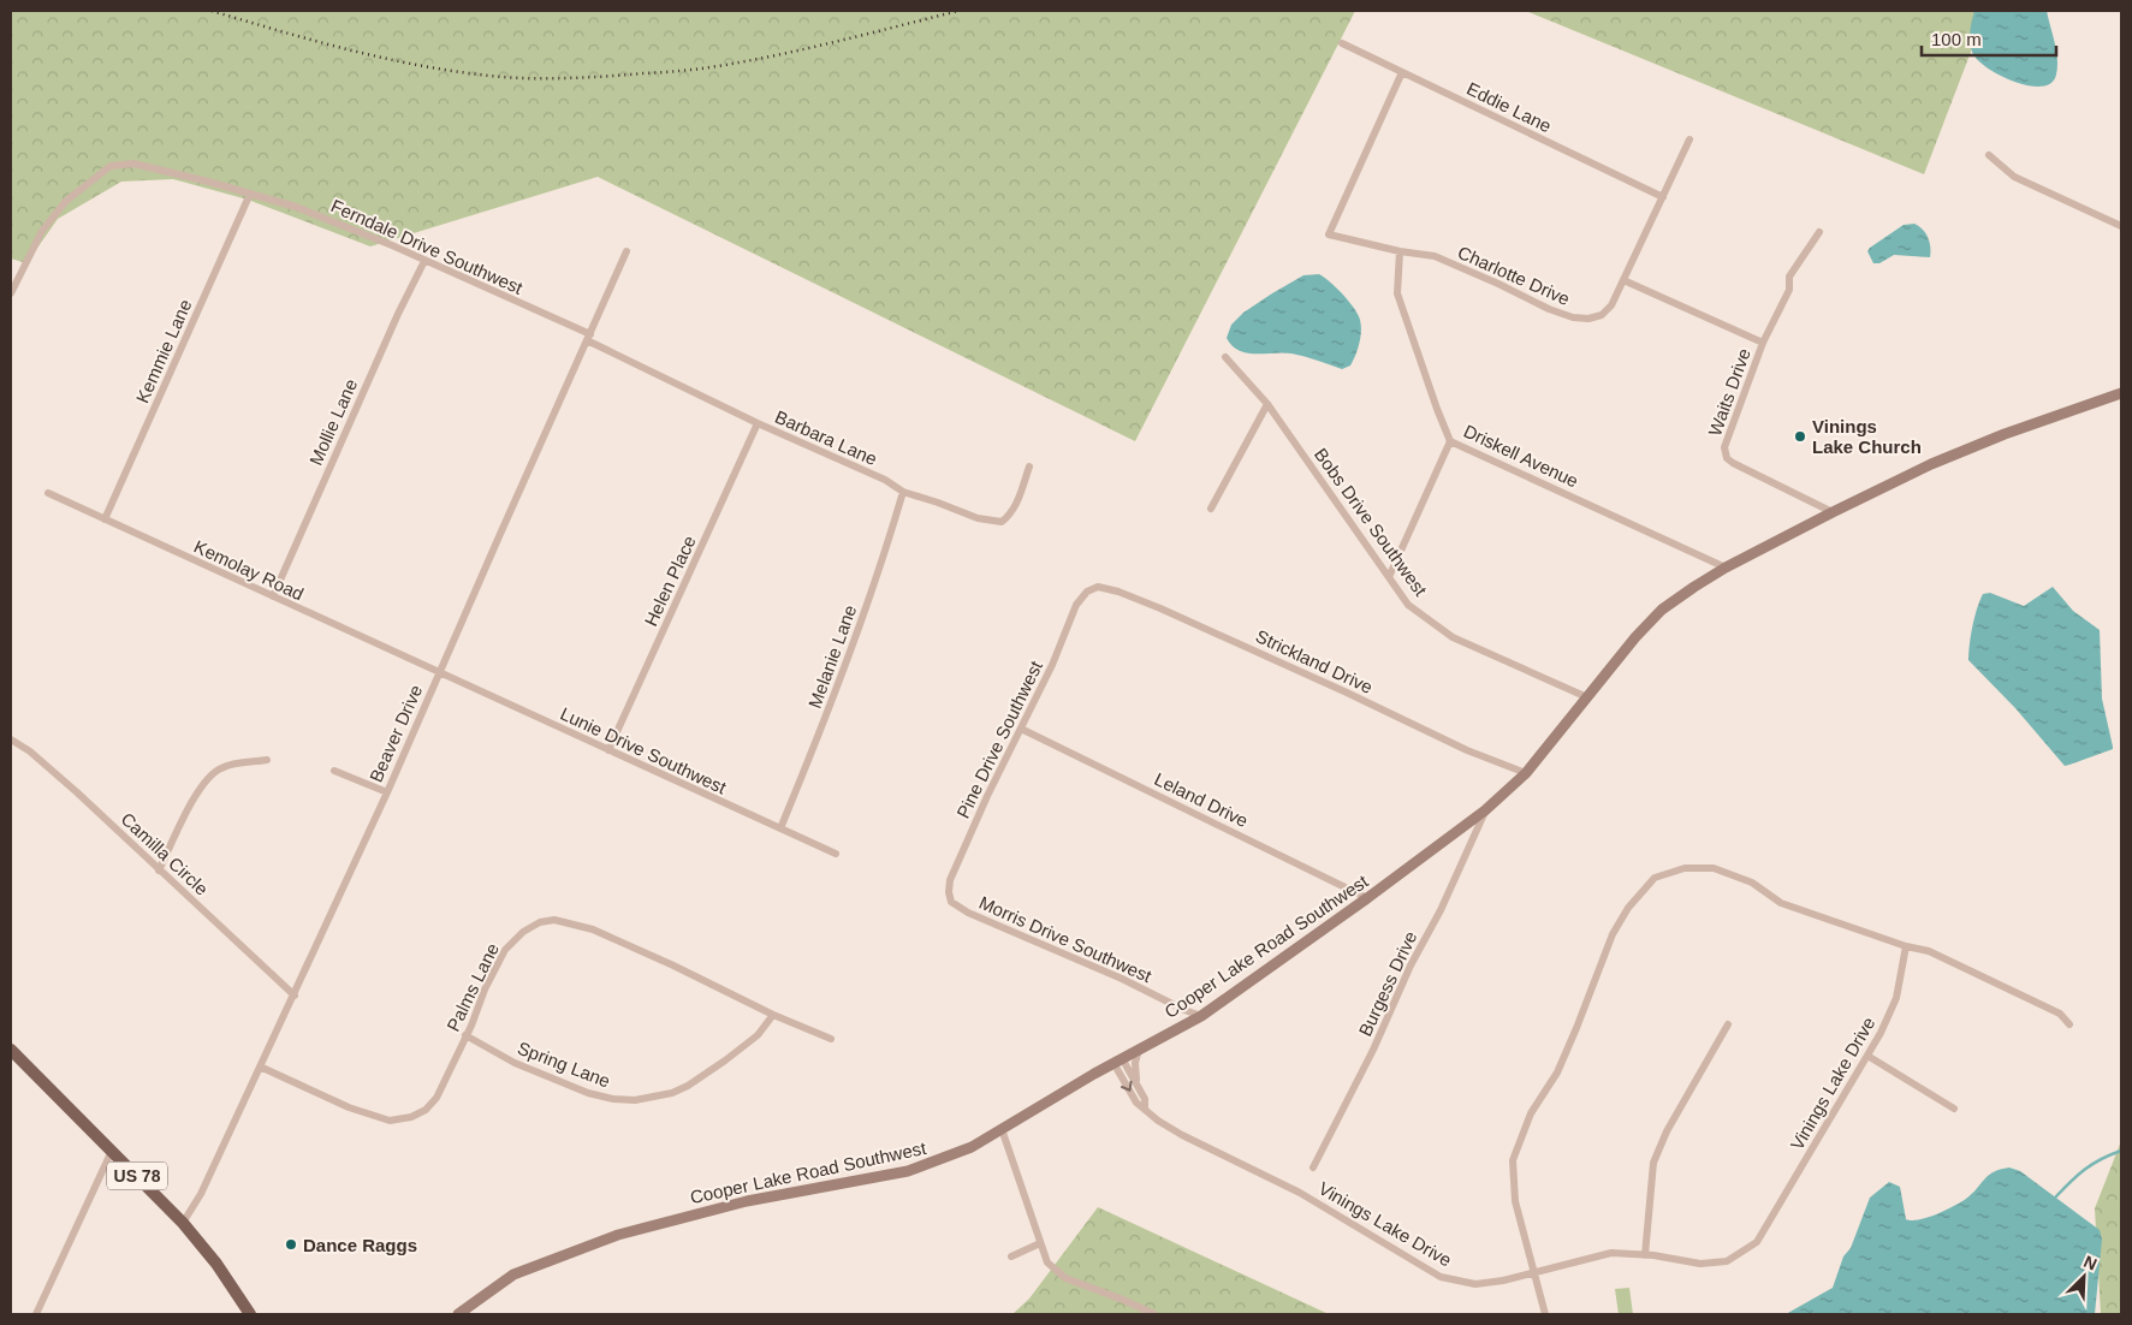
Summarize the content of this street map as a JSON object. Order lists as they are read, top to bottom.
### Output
{
  "streets": {
    "main road": ["US 78"],
    "street": [
      "Eddie Lane",
      "Ferndale Drive Southwest",
      "Charlotte Drive",
      "Kemmie Lane",
      "Waits Drive",
      "Mollie Lane",
      "Barbara Lane",
      "Driskell Avenue",
      "Bobs Drive Southwest",
      "Kemolay Road",
      "Helen Place",
      "Melanie Lane",
      "Strickland Drive",
      "Beaver Drive",
      "Pine Drive Southwest",
      "Lunie Drive Southwest",
      "Leland Drive",
      "Camilla Circle",
      "Morris Drive Southwest",
      "Cooper Lake Road Southwest",
      "Burgess Drive",
      "Palms Lane",
      "Spring Lane",
      "Vinings Lake Drive"
    ]
  },
  "crossings": [
    ["Eddie Lane", "Charlotte Drive"],
    ["Ferndale Drive Southwest", "Kemmie Lane"],
    ["Ferndale Drive Southwest", "Mollie Lane"],
    ["Ferndale Drive Southwest", "Barbara Lane"],
    ["Ferndale Drive Southwest", "Beaver Drive"],
    ["Charlotte Drive", "Driskell Avenue"],
    ["Kemmie Lane", "Kemolay Road"],
    ["Waits Drive", "Cooper Lake Road Southwest"],
    ["Mollie Lane", "Kemolay Road"],
    ["Barbara Lane", "Helen Place"],
    ["Barbara Lane", "Melanie Lane"],
    ["Barbara Lane", "Beaver Drive"],
    ["Driskell Avenue", "Cooper Lake Road Southwest"],
    ["Bobs Drive Southwest", "Cooper Lake Road Southwest"],
    ["Kemolay Road", "Beaver Drive"],
    ["Kemolay Road", "Lunie Drive Southwest"],
    ["Helen Place", "Lunie Drive Southwest"],
    ["Melanie Lane", "Lunie Drive Southwest"],
    ["Strickland Drive", "Pine Drive Southwest"],
    ["Strickland Drive", "Cooper Lake Road Southwest"],
    ["Beaver Drive", "Lunie Drive Southwest"],
    ["Beaver Drive", "Camilla Circle"],
    ["Beaver Drive", "Palms Lane"],
    ["Beaver Drive", "US 78"],
    ["Pine Drive Southwest", "Leland Drive"],
    ["Pine Drive Southwest", "Morris Drive Southwest"],
    ["Leland Drive", "Cooper Lake Road Southwest"],
    ["Morris Drive Southwest", "Cooper Lake Road Southwest"],
    ["Cooper Lake Road Southwest", "Burgess Drive"],
    ["Cooper Lake Road Southwest", "Vinings Lake Drive"],
    ["Palms Lane", "Spring Lane"]
  ],
  "places": ["Vinings Lake Church", "Dance Raggs"],
  "scale_bar": "100 m",
  "north": "top right"
}
